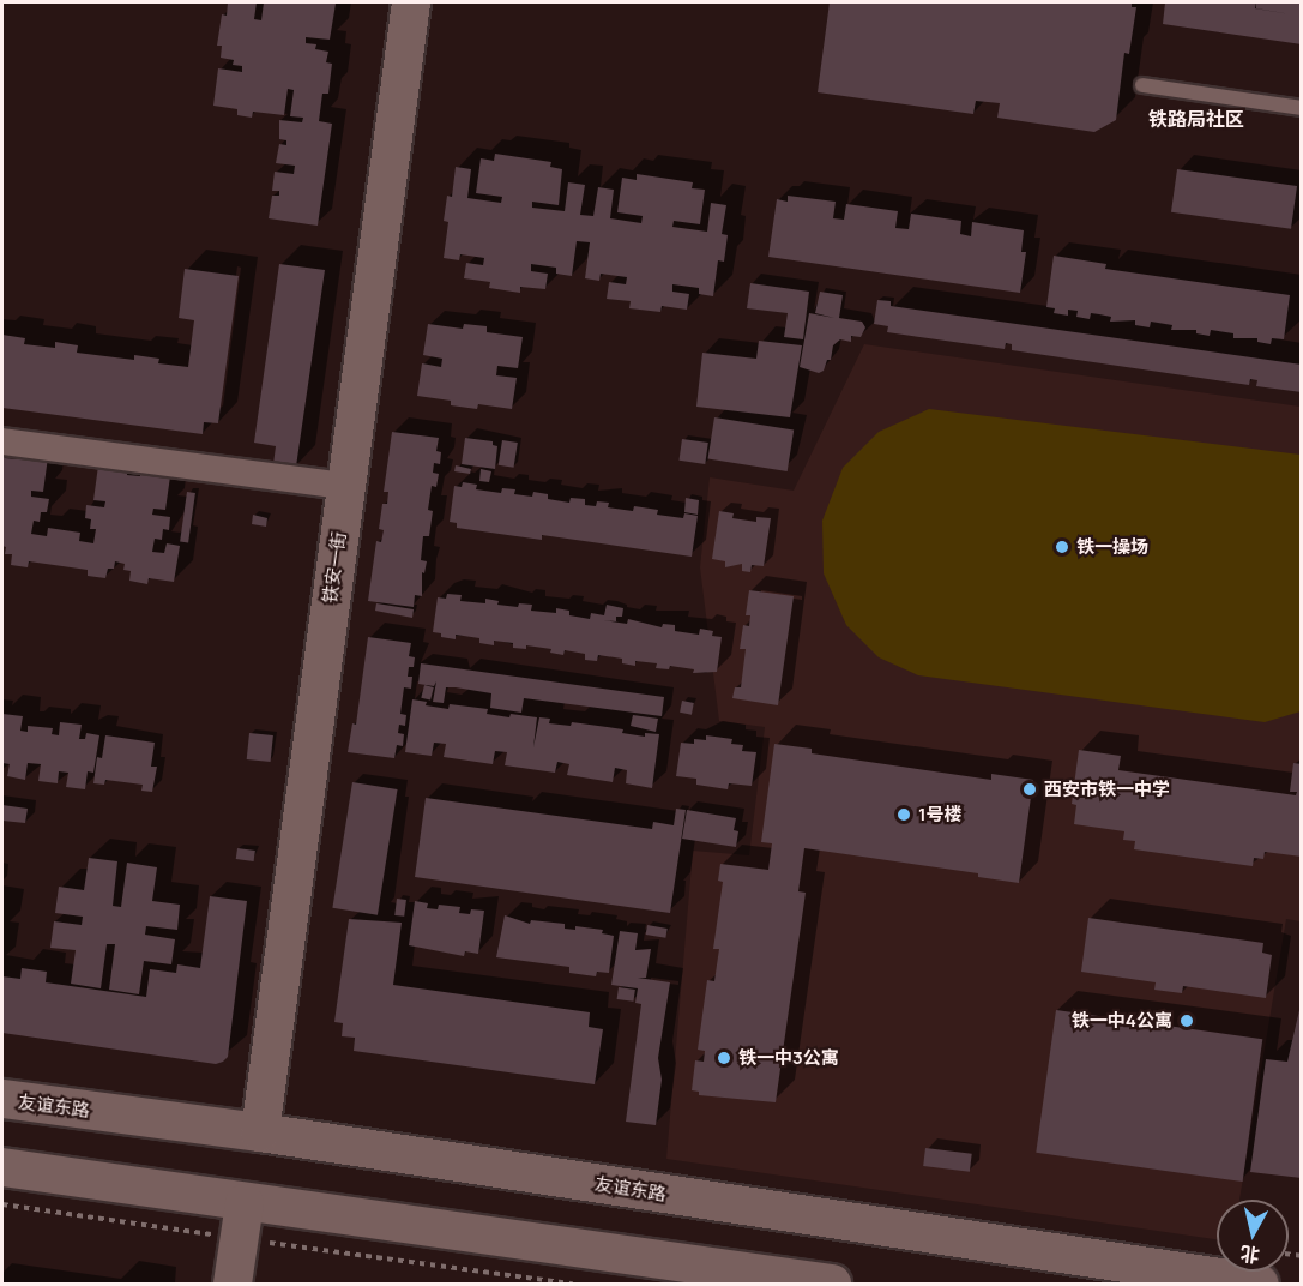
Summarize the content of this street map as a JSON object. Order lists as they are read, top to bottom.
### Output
{
  "streets": {
    "main road": ["铁安一街", "友谊东路"]
  },
  "crossings": [
    ["铁安一街", "友谊东路"]
  ],
  "districts": ["铁路局社区"],
  "places": [
    "铁一操场",
    "西安市铁一中学",
    "1号楼",
    "铁一中4公寓",
    "铁一中3公寓"
  ],
  "north": "bottom"
}
